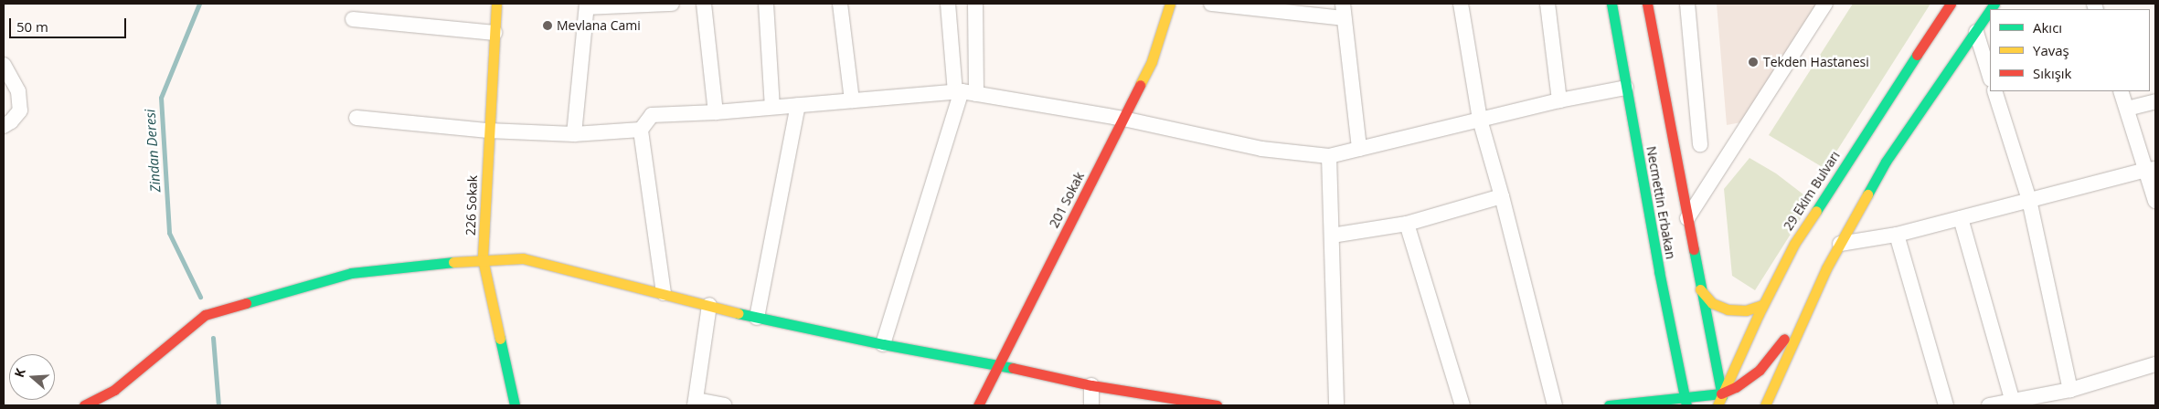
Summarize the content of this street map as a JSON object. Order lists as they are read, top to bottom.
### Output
{
  "streets": {
    "street": [
      "29 Ekim Bulvarı",
      "201 Sokak",
      "Necmettin Erbakan",
      "226 Sokak"
    ]
  },
  "crossings": [
    ["29 Ekim Bulvarı", "Necmettin Erbakan"]
  ],
  "water": ["Zindan Deresi"],
  "places": ["Mevlana Cami", "Tekden Hastanesi"],
  "legend": ["Akıcı", "Yavaş", "Sıkışık"],
  "scale_bar": "50 m",
  "north": "left"
}
